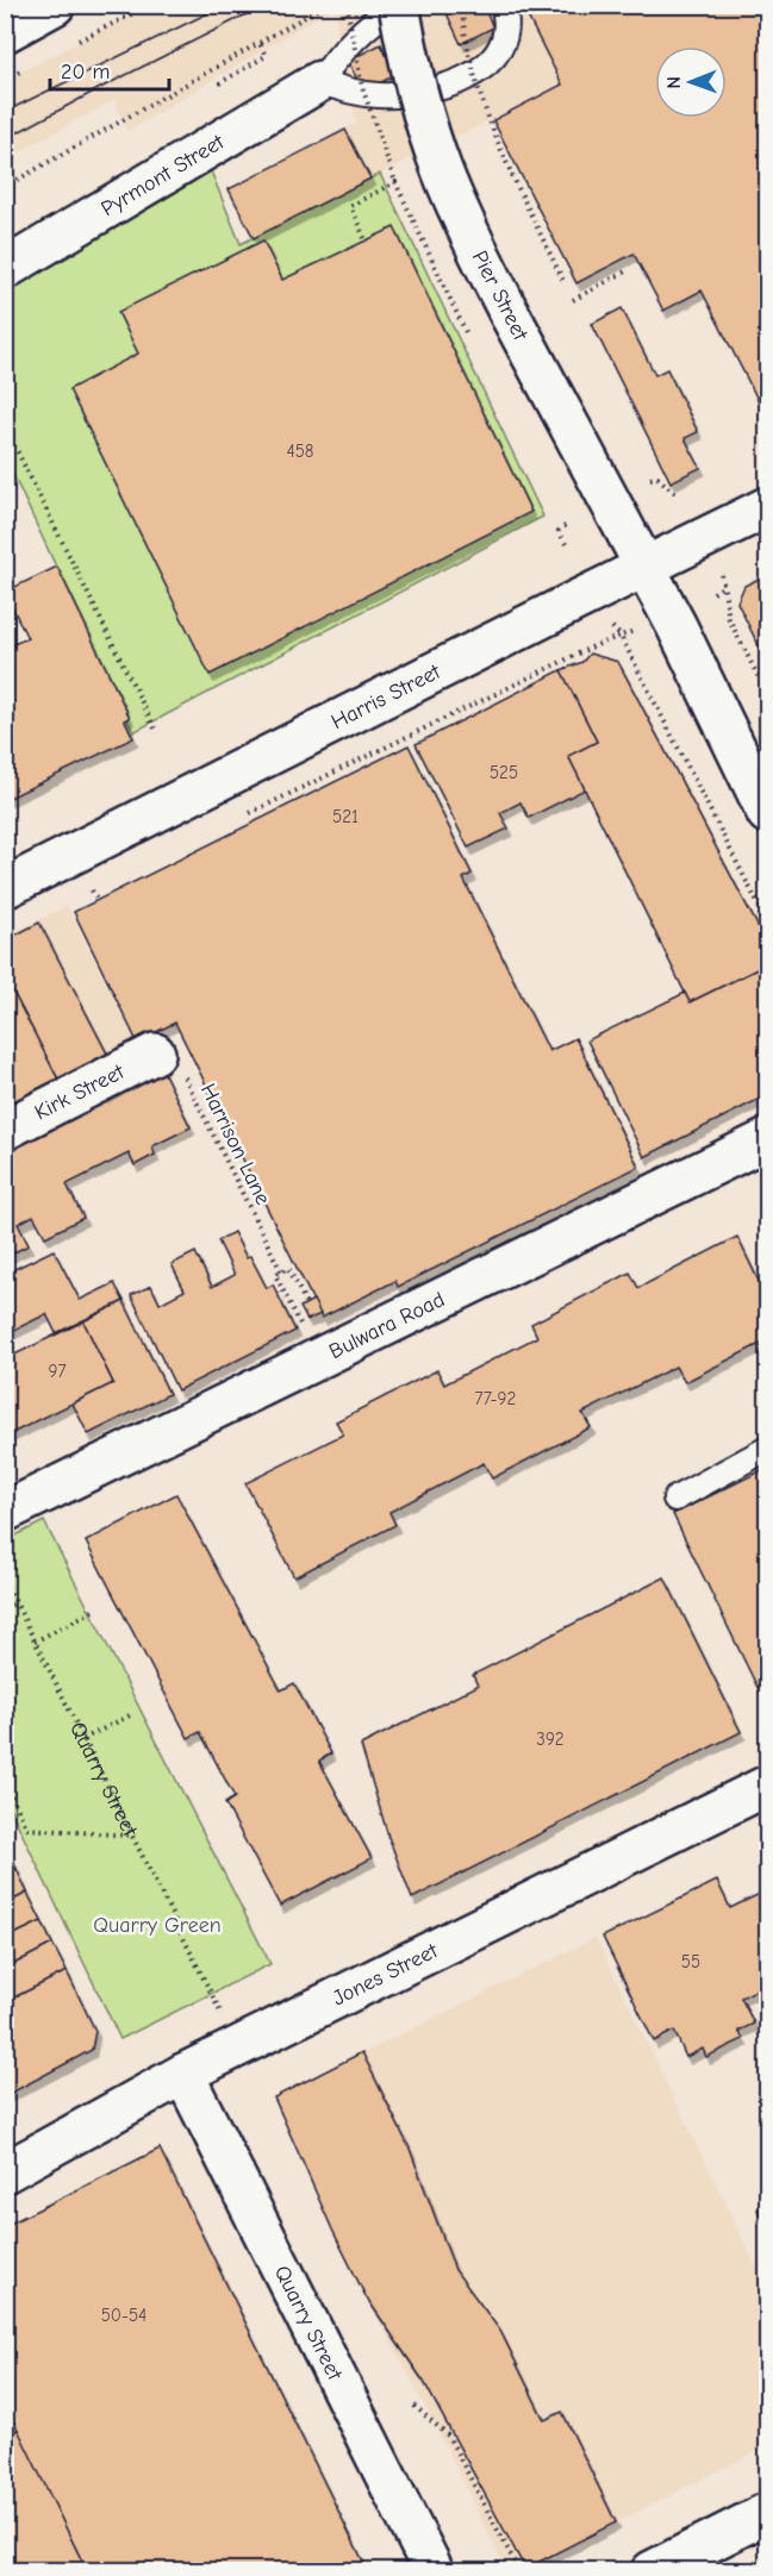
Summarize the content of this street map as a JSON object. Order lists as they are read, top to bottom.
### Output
{
  "streets": {
    "street": [
      "Pyrmont Street",
      "Pier Street",
      "Harris Street",
      "Kirk Street",
      "Bulwara Road",
      "Quarry Street",
      "Jones Street"
    ],
    "path": ["Harrison Lane"]
  },
  "crossings": [
    ["Pier Street", "Harris Street"],
    ["Kirk Street", "Harrison Lane"],
    ["Quarry Street", "Jones Street"]
  ],
  "parks": ["Quarry Green"],
  "house_numbers": [
    "458",
    "525",
    "521",
    "97",
    "77-92",
    "392",
    "55",
    "50-54"
  ],
  "scale_bar": "20 m",
  "north": "left"
}
